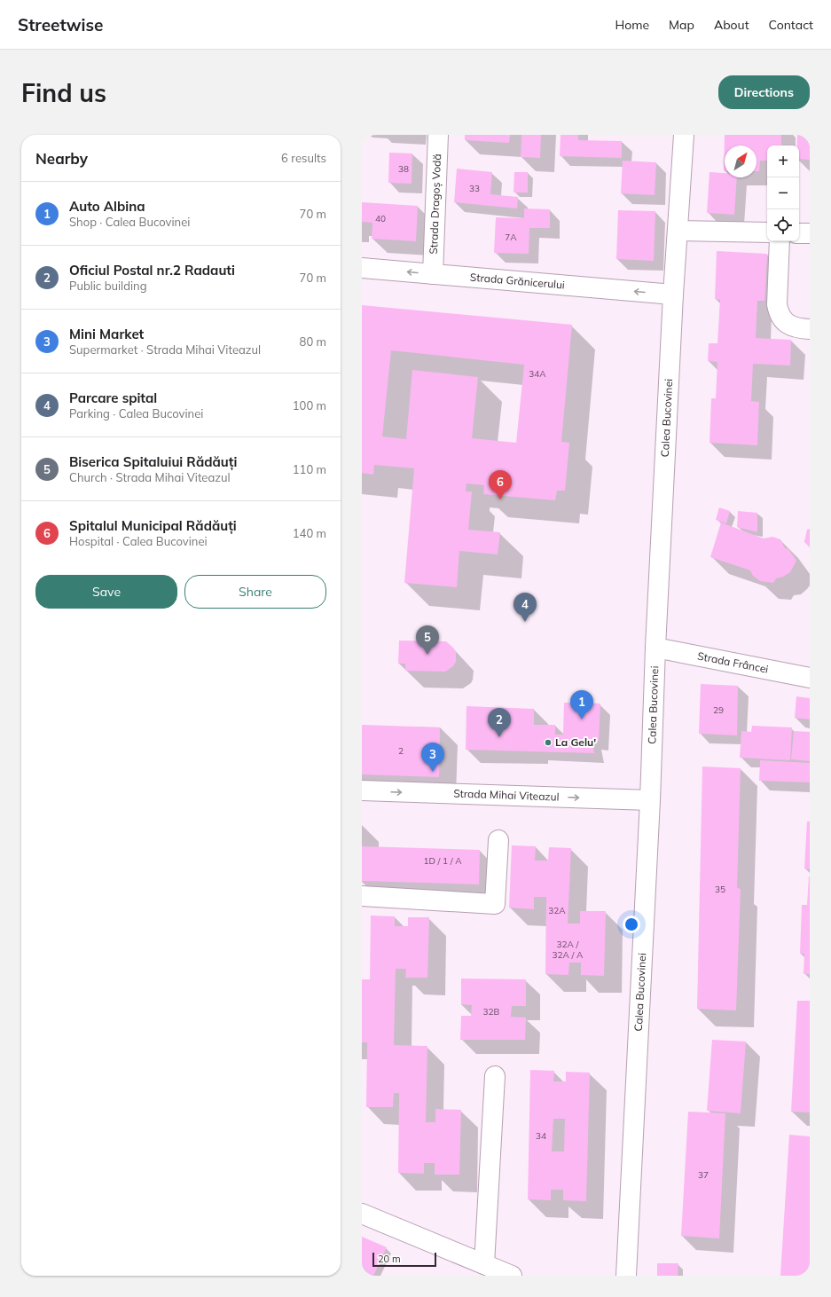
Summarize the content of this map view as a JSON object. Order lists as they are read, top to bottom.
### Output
{
  "streets": {
    "main road": [
      "Strada Dragoș Vodă",
      "Strada Grănicerului",
      "Calea Bucovinei",
      "Strada Frâncei",
      "Strada Mihai Viteazul"
    ]
  },
  "crossings": [
    ["Strada Dragoș Vodă", "Strada Grănicerului"],
    ["Strada Grănicerului", "Calea Bucovinei"],
    ["Calea Bucovinei", "Strada Frâncei"],
    ["Calea Bucovinei", "Strada Mihai Viteazul"]
  ],
  "one_way": ["Strada Grănicerului", "Strada Mihai Viteazul"],
  "places": ["La Gelu'"],
  "house_numbers": [
    "38",
    "33",
    "40",
    "7A",
    "34A",
    "29",
    "2",
    "1D / 1 / A",
    "35",
    "32A",
    "32A / 32A / A",
    "32B",
    "34",
    "37"
  ],
  "scale_bar": "20 m",
  "north": "top right",
  "page": {
    "header": "Streetwise",
    "nav": [
      "Home",
      "Map",
      "About",
      "Contact"
    ],
    "buttons": [
      "Directions",
      ["Save", "Share"]
    ],
    "title": "Find us",
    "heading": ["Nearby", "6 results"],
    "map_buttons": ["+", "−"],
    "list": [
      {
        "mark": "1",
        "name": "Auto Albina",
        "note": "Shop · Calea Bucovinei",
        "value": "70 m"
      },
      {
        "mark": "2",
        "name": "Oficiul Postal nr.2 Radauti",
        "note": "Public building",
        "value": "70 m"
      },
      {
        "mark": "3",
        "name": "Mini Market",
        "note": "Supermarket · Strada Mihai Viteazul",
        "value": "80 m"
      },
      {
        "mark": "4",
        "name": "Parcare spital",
        "note": "Parking · Calea Bucovinei",
        "value": "100 m"
      },
      {
        "mark": "5",
        "name": "Biserica Spitaluiui Rădăuți",
        "note": "Church · Strada Mihai Viteazul",
        "value": "110 m"
      },
      {
        "mark": "6",
        "name": "Spitalul Municipal Rădăuți",
        "note": "Hospital · Calea Bucovinei",
        "value": "140 m"
      }
    ],
    "pins": [
      "6",
      "4",
      "5",
      "1",
      "2",
      "3"
    ],
    "scale": "20 m"
  }
}
